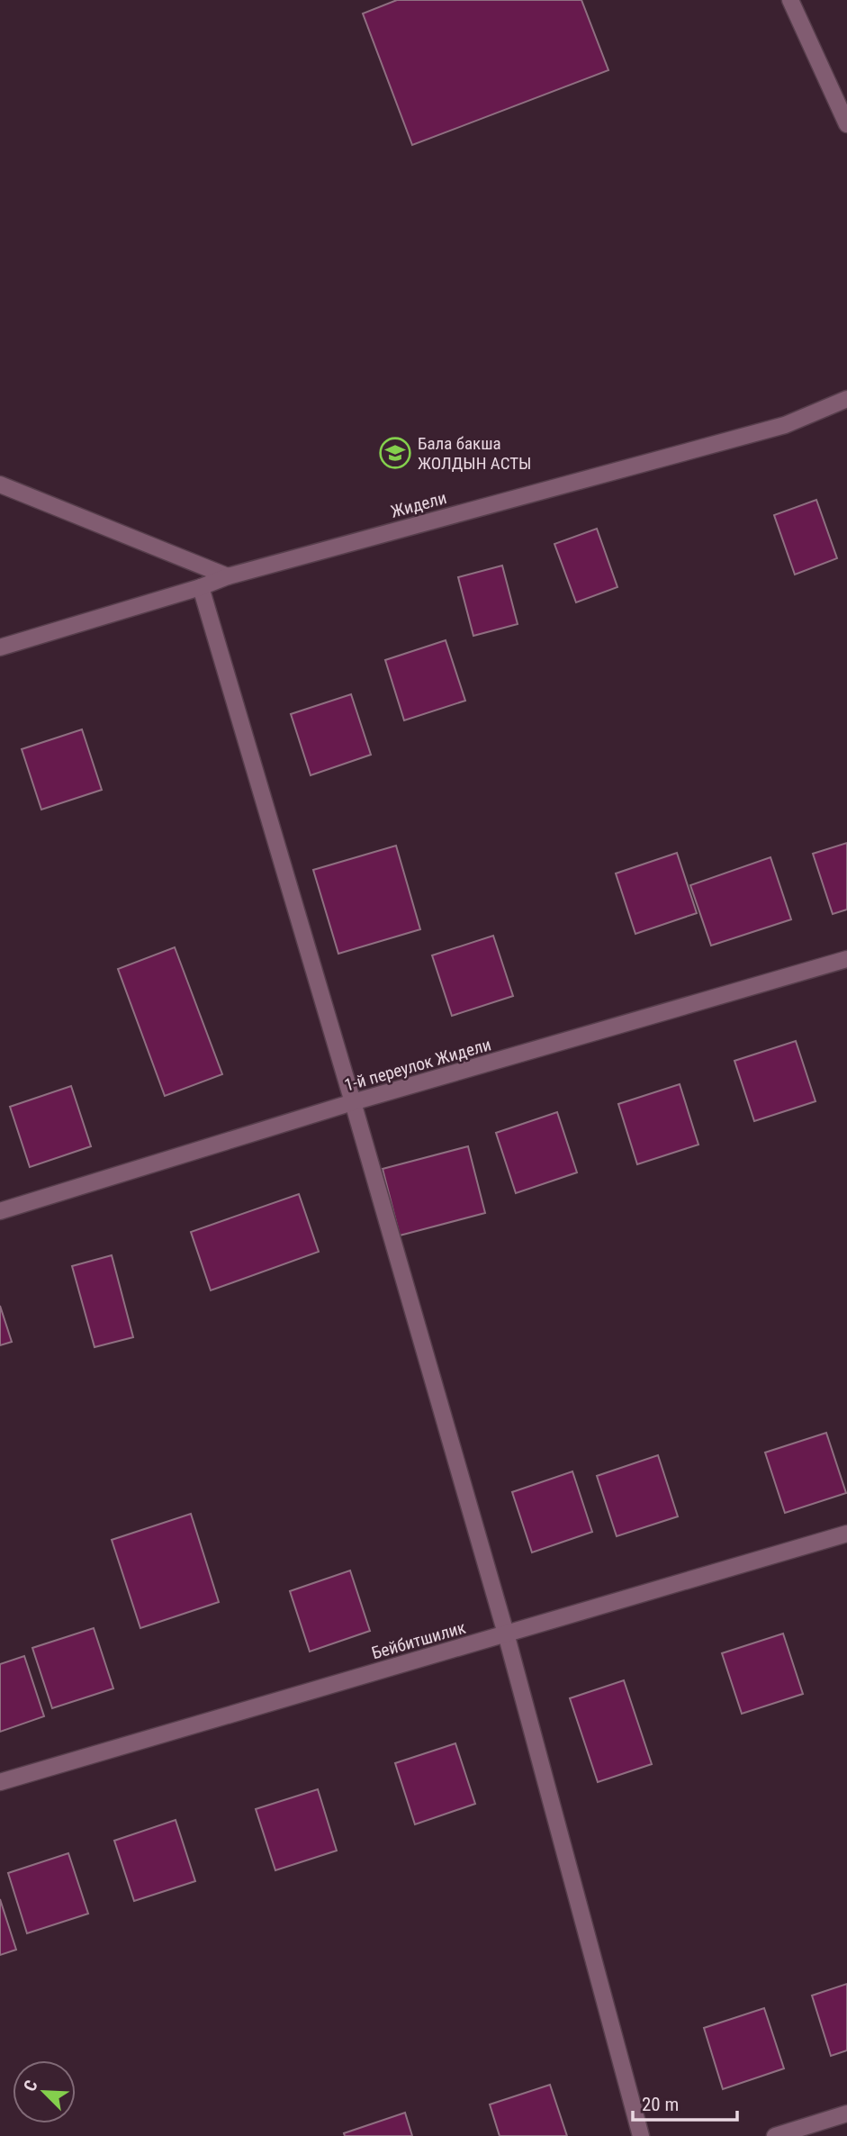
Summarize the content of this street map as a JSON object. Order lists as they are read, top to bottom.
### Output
{
  "streets": {
    "street": ["Жидели", "1-й переулок Жидели", "Бейбитшилик"]
  },
  "places": {
    "school or university": ["Бала бакша ЖОЛДЫН АСТЫ"]
  },
  "scale_bar": "20 m",
  "north": "top left"
}
